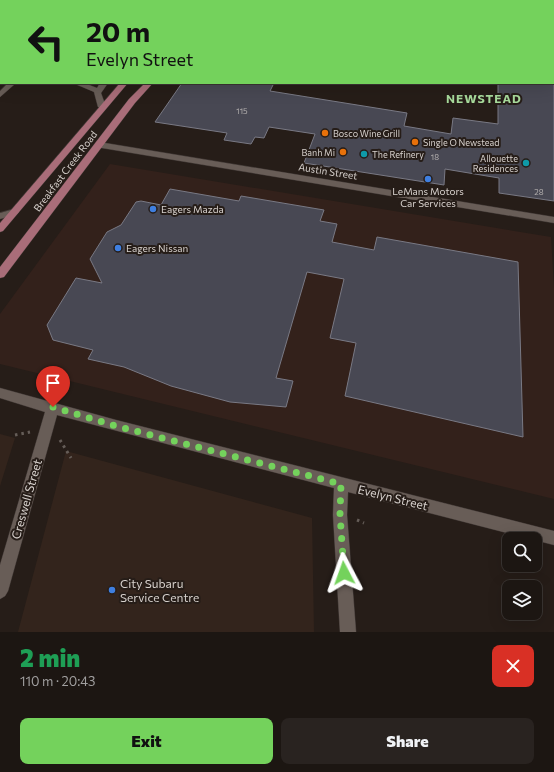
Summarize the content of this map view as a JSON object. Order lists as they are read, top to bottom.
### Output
{
  "streets": {
    "main road": ["Breakfast Creek Road"],
    "street": ["Austin Street", "Evelyn Street", "Creswell Street"]
  },
  "crossings": [
    ["Breakfast Creek Road", "Austin Street"],
    ["Evelyn Street", "Creswell Street"]
  ],
  "districts": ["NEWSTEAD"],
  "places": [
    "Bosco Wine Grill",
    "Single O Newstead",
    "Banh Mi",
    "The Refinery",
    "Allouette Residences",
    "LeMans Motors Car Services",
    "Eagers Mazda",
    "Eagers Nissan",
    "City Subaru Service Centre"
  ],
  "house_numbers": ["115", "18", "28"],
  "page": {
    "turn": ["20 m", "Evelyn Street"],
    "heading": ["2 min", "110 m · 20:43"],
    "buttons": ["Exit", "Share"]
  }
}
